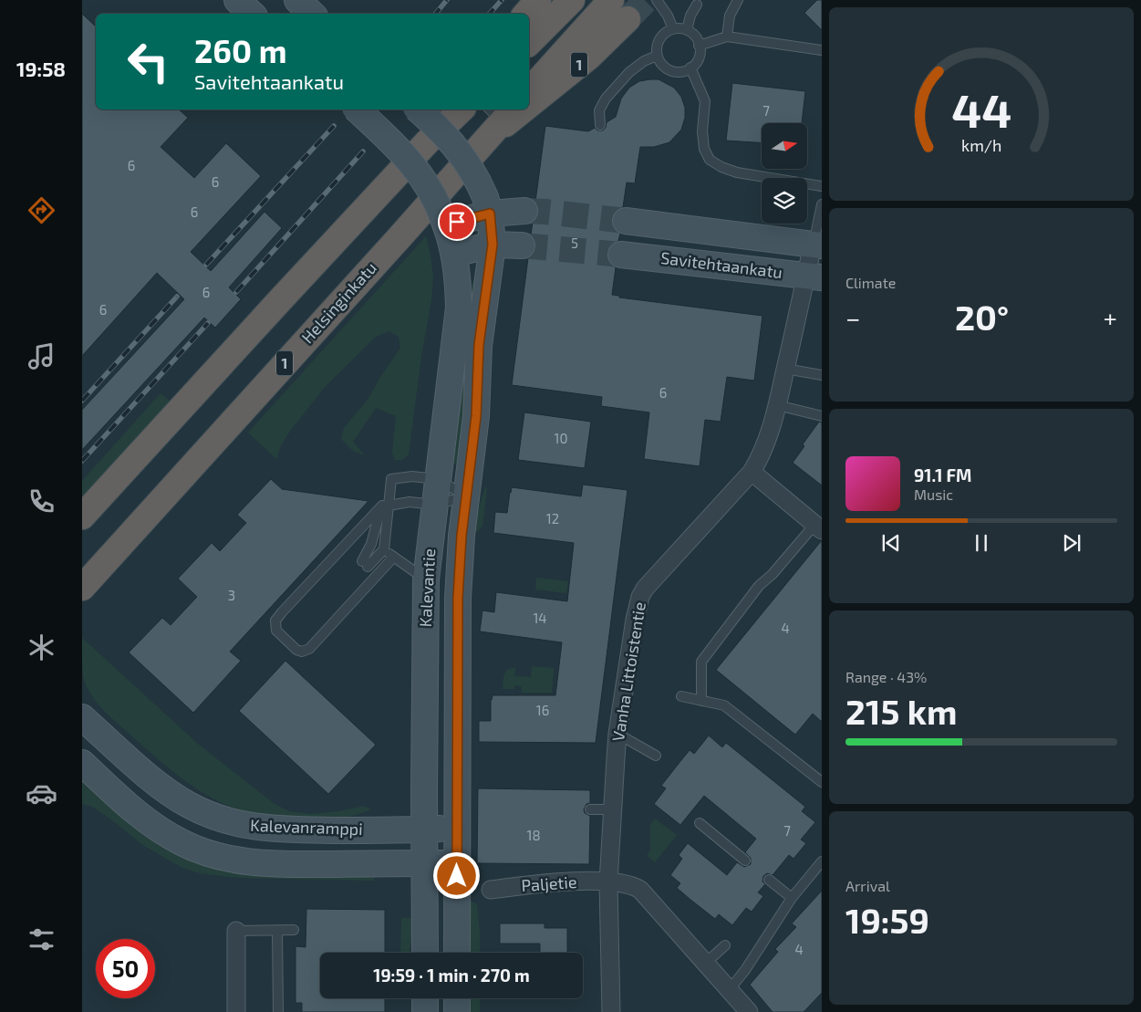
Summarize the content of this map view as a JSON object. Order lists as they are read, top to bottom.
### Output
{
  "streets": {
    "highway": ["1", "Helsinginkatu"],
    "main road": ["Savitehtaankatu", "Kalevantie", "Kalevanramppi"],
    "street": ["Vanha Littoistentie", "Paljetie"]
  },
  "crossings": [
    ["Savitehtaankatu", "Vanha Littoistentie"],
    ["Kalevantie", "Kalevanramppi"],
    ["Vanha Littoistentie", "Paljetie"]
  ],
  "house_numbers": [
    "7",
    "6",
    "6",
    "6",
    "5",
    "6",
    "6",
    "6",
    "10",
    "12",
    "3",
    "14",
    "4",
    "16",
    "7",
    "18",
    "4"
  ],
  "north": "right",
  "page": {
    "tabs": "19:58",
    "turn": ["260 m", "Savitehtaankatu"],
    "tile": [
      "Climate",
      ["Range · 43%", "215 km"],
      ["Arrival", "19:59"]
    ],
    "heat": ["−", "20°", "+"],
    "song": ["91.1 FM", "Music"],
    "limit": "50",
    "trip": "19:59 · 1 min · 270 m",
    "gauge": ["44", "km/h"]
  }
}
